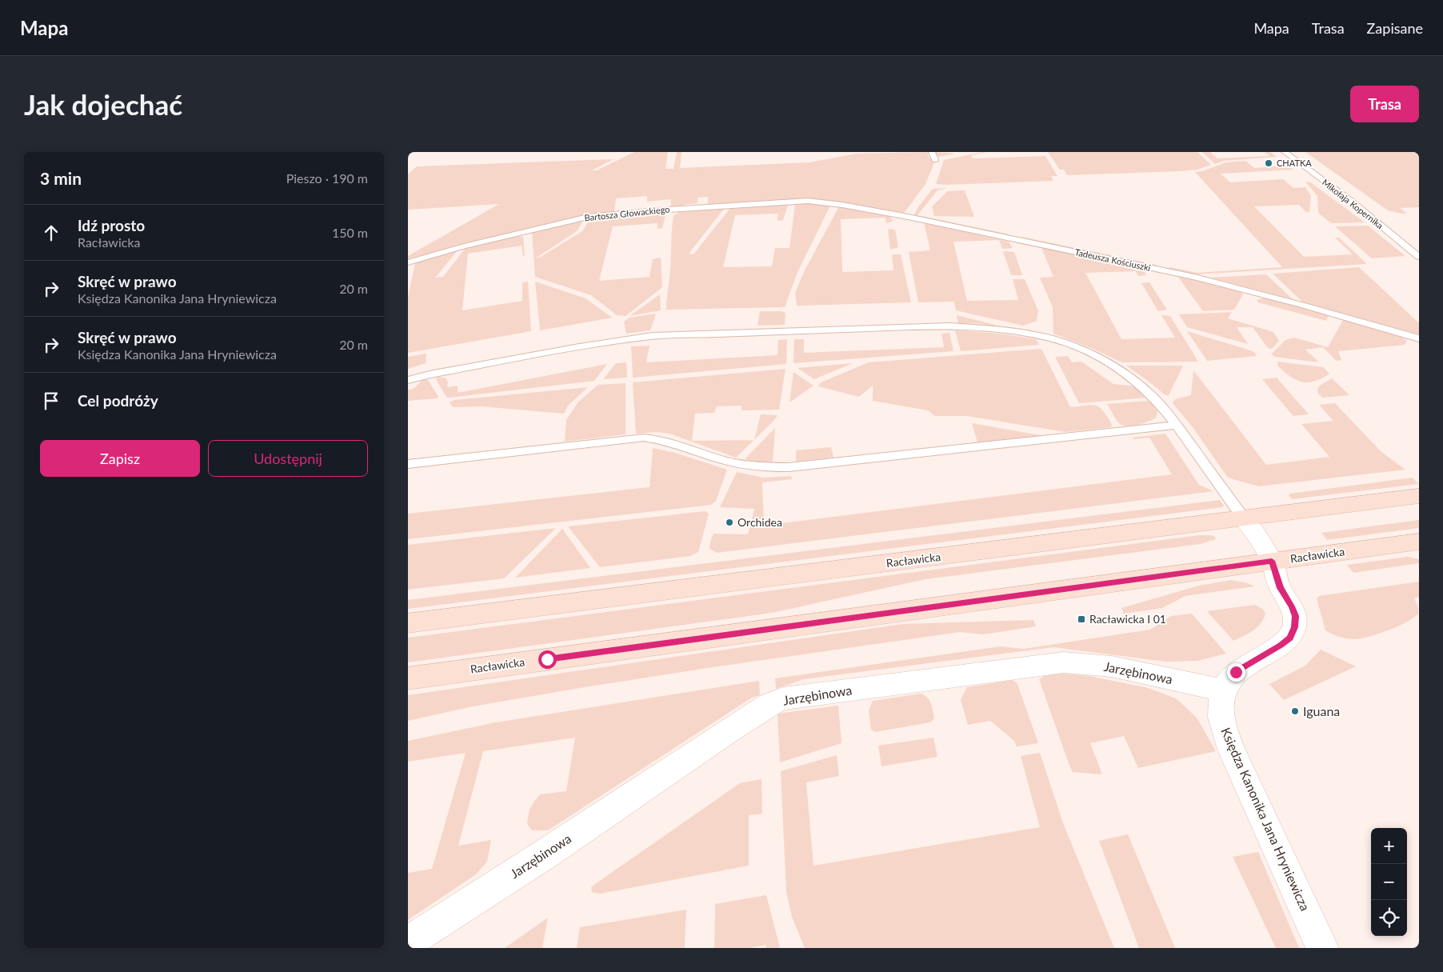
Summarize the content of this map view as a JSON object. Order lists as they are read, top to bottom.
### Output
{
  "streets": {
    "street": ["Racławicka", "Jarzębinowa", "Księdza Kanonika Jana Hryniewicza"],
    "lane": ["Mikołaja Kopernika", "Bartosza Głowackiego", "Tadeusza Kościuszki"]
  },
  "crossings": [
    ["Bartosza Głowackiego", "Tadeusza Kościuszki"],
    ["Jarzębinowa", "Księdza Kanonika Jana Hryniewicza"]
  ],
  "places": {
    "other": ["CHATKA", "Orchidea", "Iguana"],
    "transit": ["Racławicka I 01"]
  },
  "page": {
    "header": "Mapa",
    "nav": ["Mapa", "Trasa", "Zapisane"],
    "buttons": [
      "Trasa",
      ["Zapisz", "Udostępnij"]
    ],
    "title": "Jak dojechać",
    "heading": ["3 min", "Pieszo · 190 m"],
    "list": [
      ["Idź prosto", "Racławicka", "150 m"],
      ["Skręć w prawo", "Księdza Kanonika Jana Hryniewicza", "20 m"],
      ["Skręć w prawo", "Księdza Kanonika Jana Hryniewicza", "20 m"],
      "Cel podróży"
    ],
    "map_buttons": ["+", "−"]
  }
}
